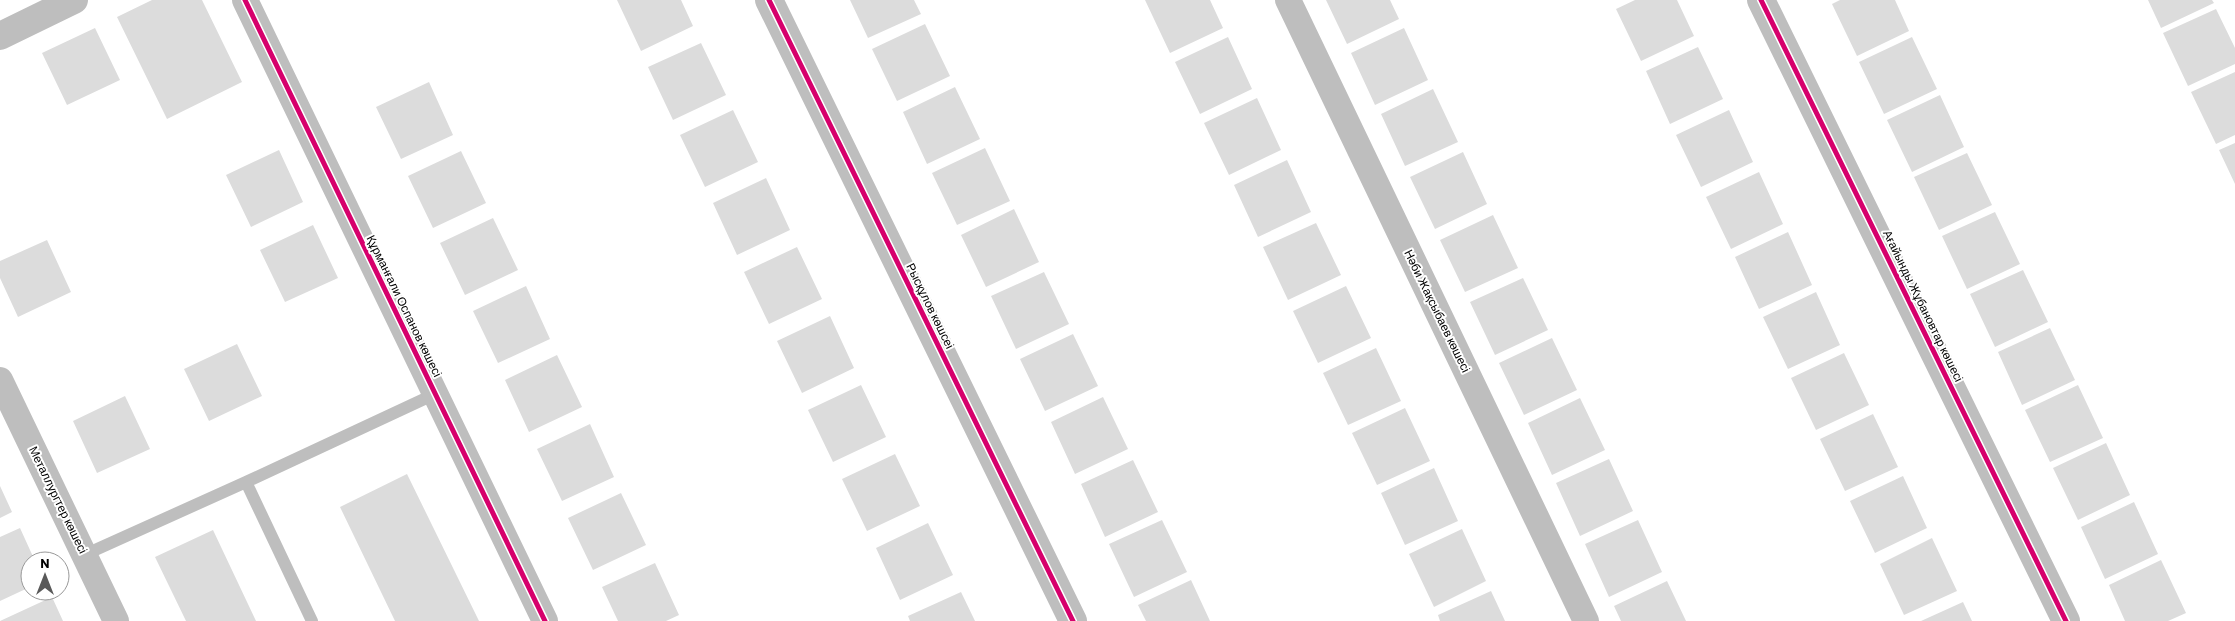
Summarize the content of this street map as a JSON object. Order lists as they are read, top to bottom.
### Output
{
  "streets": {
    "street": [
      "Құрманғали Оспанов көшесі",
      "Рысқұлов көшсеі",
      "Ағайынды Жұбановтар көшесі",
      "Нәби Жақсыбаев көшесі",
      "Металлургтер көшесі"
    ]
  },
  "north": "top"
}
